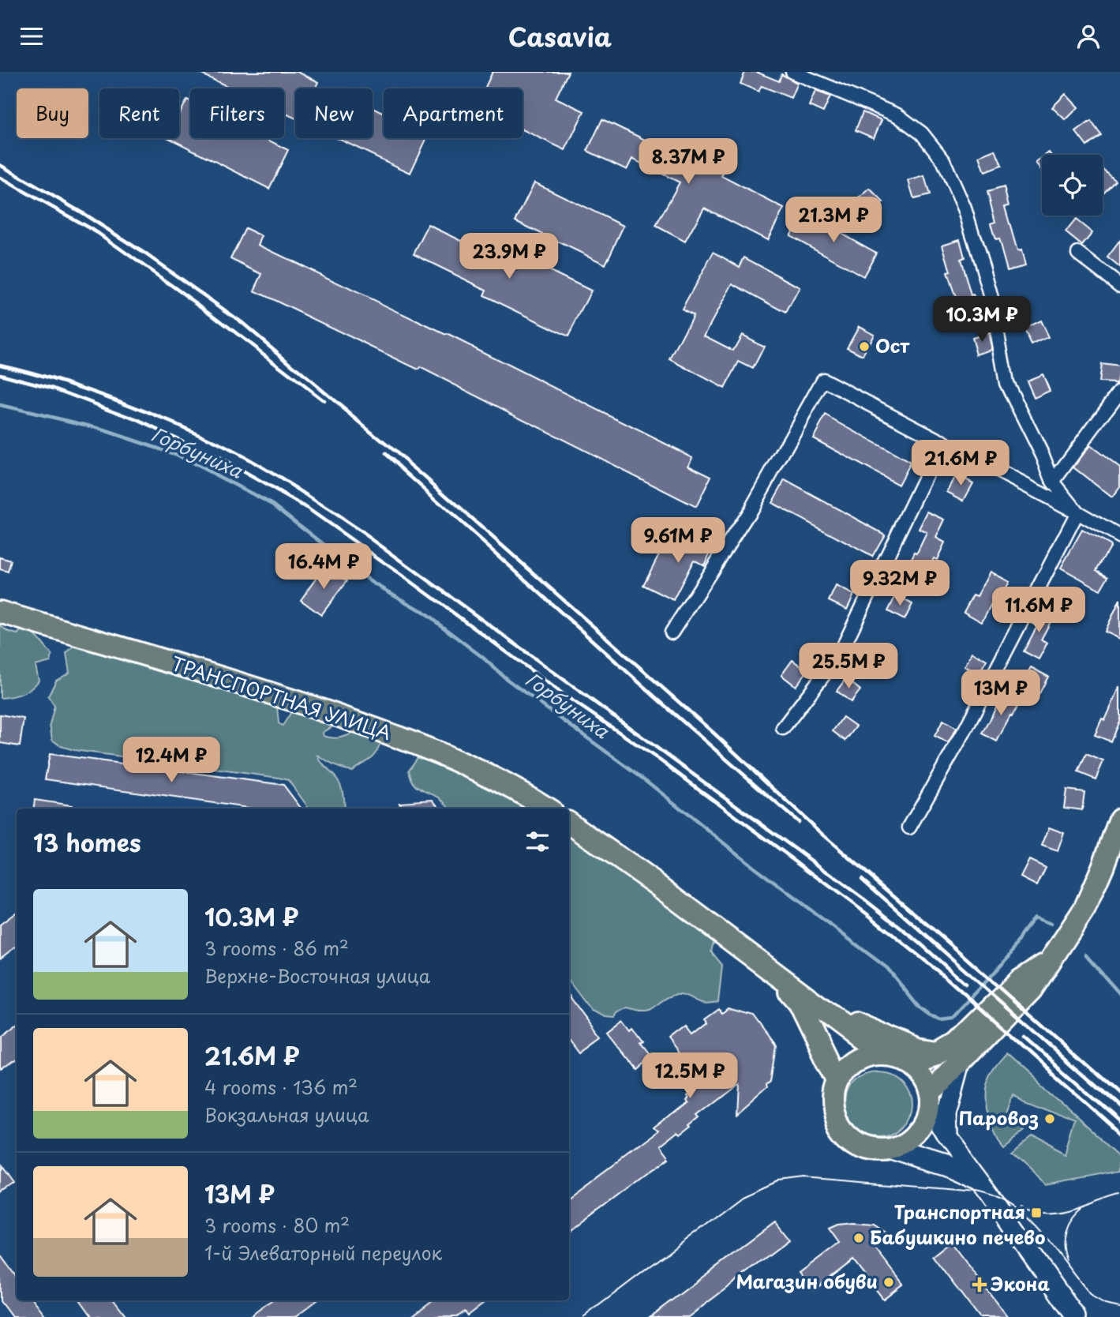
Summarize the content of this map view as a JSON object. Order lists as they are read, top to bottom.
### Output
{
  "streets": {
    "main road": ["ТРАНСПОРТНАЯ УЛИЦА"]
  },
  "water": ["Горбуниха"],
  "places": {
    "other": [
      "Ост",
      "Паровоз",
      "Бабушкино печево",
      "Магазин обуви"
    ],
    "transit": ["Транспортная"],
    "health": ["Экона"]
  },
  "page": {
    "header": "Casavia",
    "chip": [
      "Buy",
      "Rent",
      "Filters",
      "New",
      "Apartment"
    ],
    "price": [
      "8.37M ₽",
      "21.3M ₽",
      "23.9M ₽",
      "10.3M ₽",
      "21.6M ₽",
      "9.61M ₽",
      "16.4M ₽",
      "9.32M ₽",
      "11.6M ₽",
      "25.5M ₽",
      "13M ₽",
      "12.4M ₽",
      "12.5M ₽"
    ],
    "heading": "13 homes",
    "list": [
      {
        "name": "10.3M ₽",
        "note": "3 rooms · 86 m² · Верхне-Восточная улица"
      },
      {
        "name": "21.6M ₽",
        "note": "4 rooms · 136 m² · Вокзальная улица"
      },
      {
        "name": "13M ₽",
        "note": "3 rooms · 80 m² · 1-й Элеваторный переулок"
      }
    ]
  }
}
